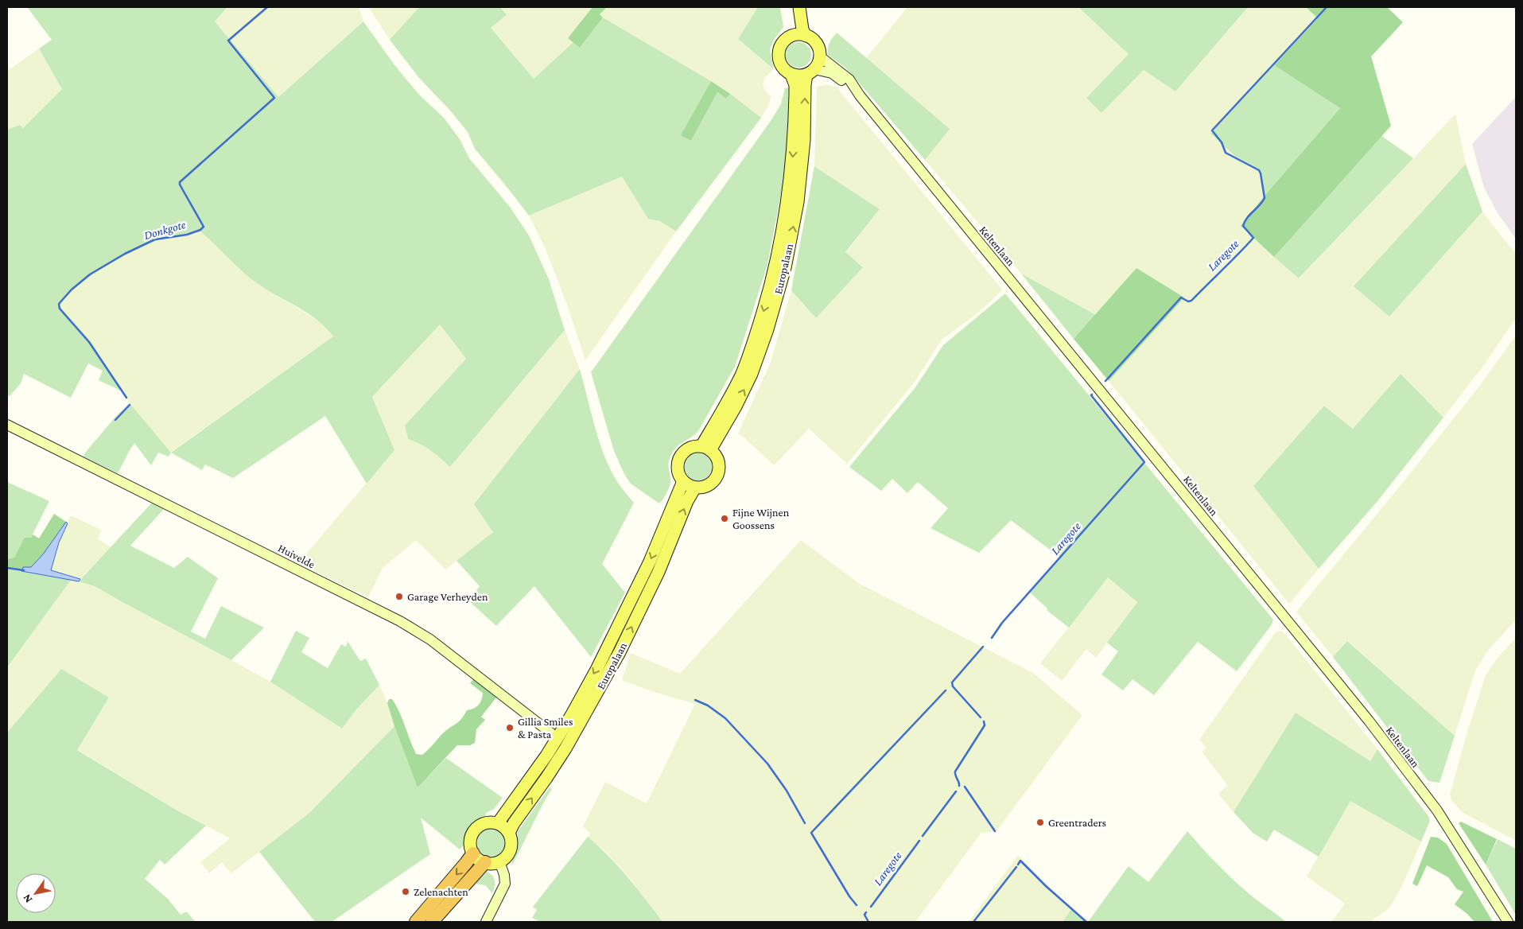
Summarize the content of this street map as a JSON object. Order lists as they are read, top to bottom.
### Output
{
  "streets": {
    "main road": ["Keltenlaan", "Europalaan", "Huivelde"]
  },
  "crossings": [
    ["Keltenlaan", "Europalaan"],
    ["Europalaan", "Huivelde"]
  ],
  "water": ["Donkgote", "Laregote"],
  "places": [
    "Fijne Wijnen Goossens",
    "Garage Verheyden",
    "Gillia Smiles & Pasta",
    "Greentraders",
    "Zelenachten"
  ],
  "north": "bottom left"
}
